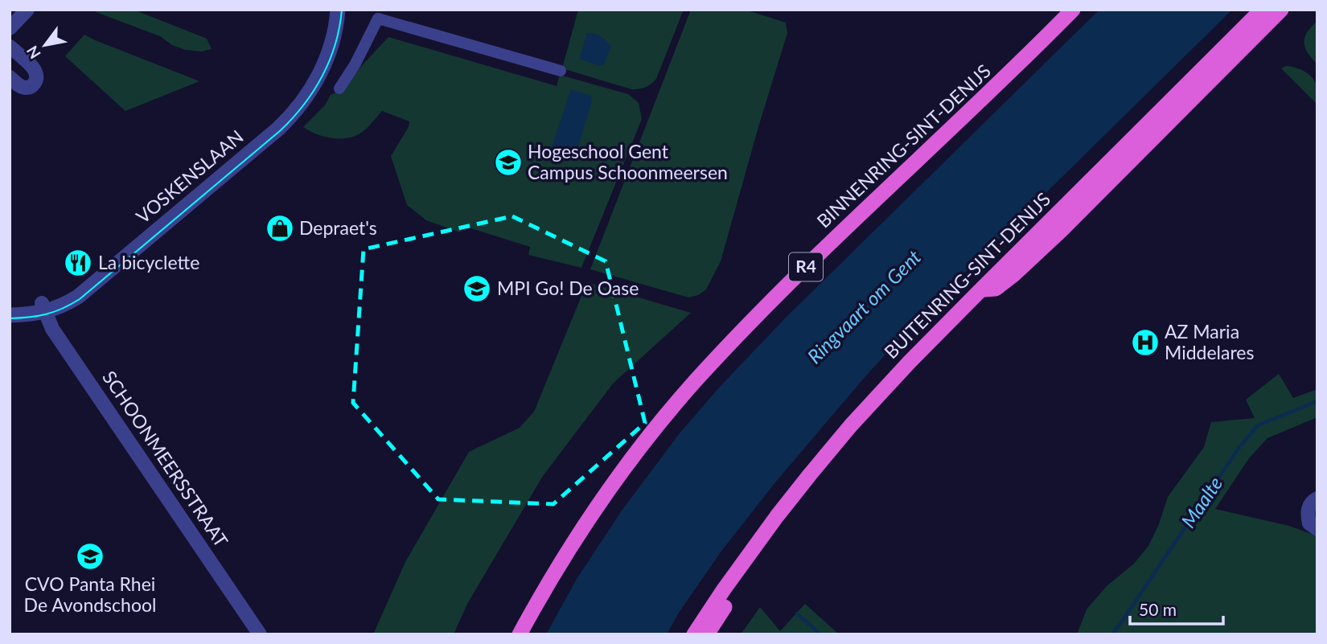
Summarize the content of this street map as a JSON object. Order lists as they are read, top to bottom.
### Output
{
  "streets": {
    "highway": ["BINNENRING-SINT-DENIJS", "R4", "BUITENRING-SINT-DENIJS"],
    "street": ["VOSKENSLAAN", "SCHOONMEERSSTRAAT"]
  },
  "crossings": [
    ["VOSKENSLAAN", "SCHOONMEERSSTRAAT"]
  ],
  "water": ["Ringvaart om Gent", "Maalte"],
  "places": {
    "school or university": ["Hogeschool Gent Campus Schoonmeersen", "MPI Go! De Oase", "CVO Panta Rhei De Avondschool"],
    "shop": ["Depraet's"],
    "restaurant": ["La bicyclette"],
    "hospital": ["AZ Maria Middelares"]
  },
  "scale_bar": "50 m",
  "north": "bottom left"
}
